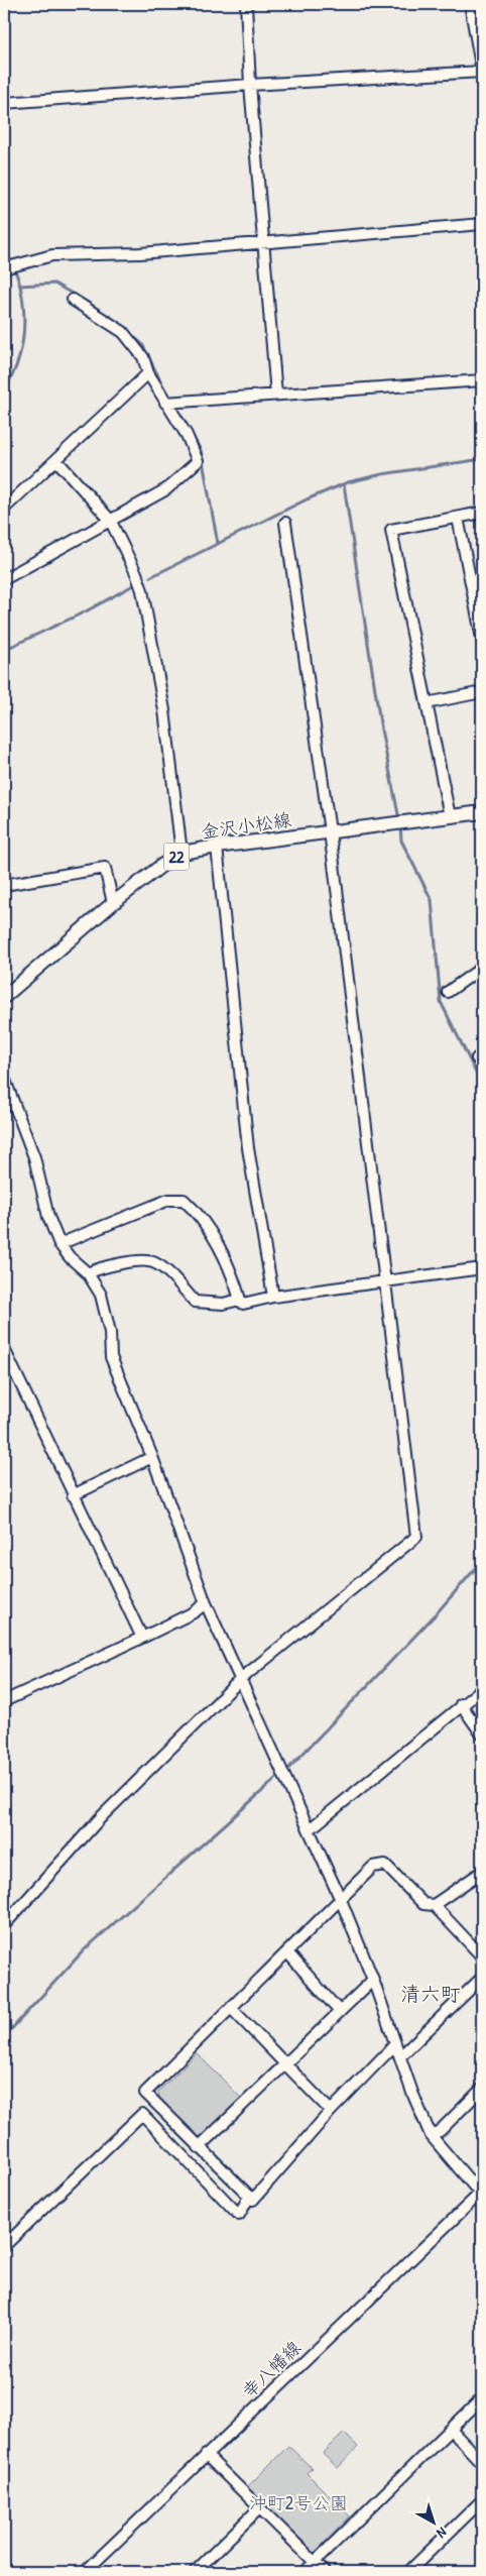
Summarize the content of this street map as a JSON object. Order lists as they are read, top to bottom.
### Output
{
  "streets": {
    "main road": ["金沢小松線", "22"],
    "street": ["幸八幡線"]
  },
  "districts": ["清六町"],
  "parks": ["沖町2号公園"],
  "north": "bottom right"
}
